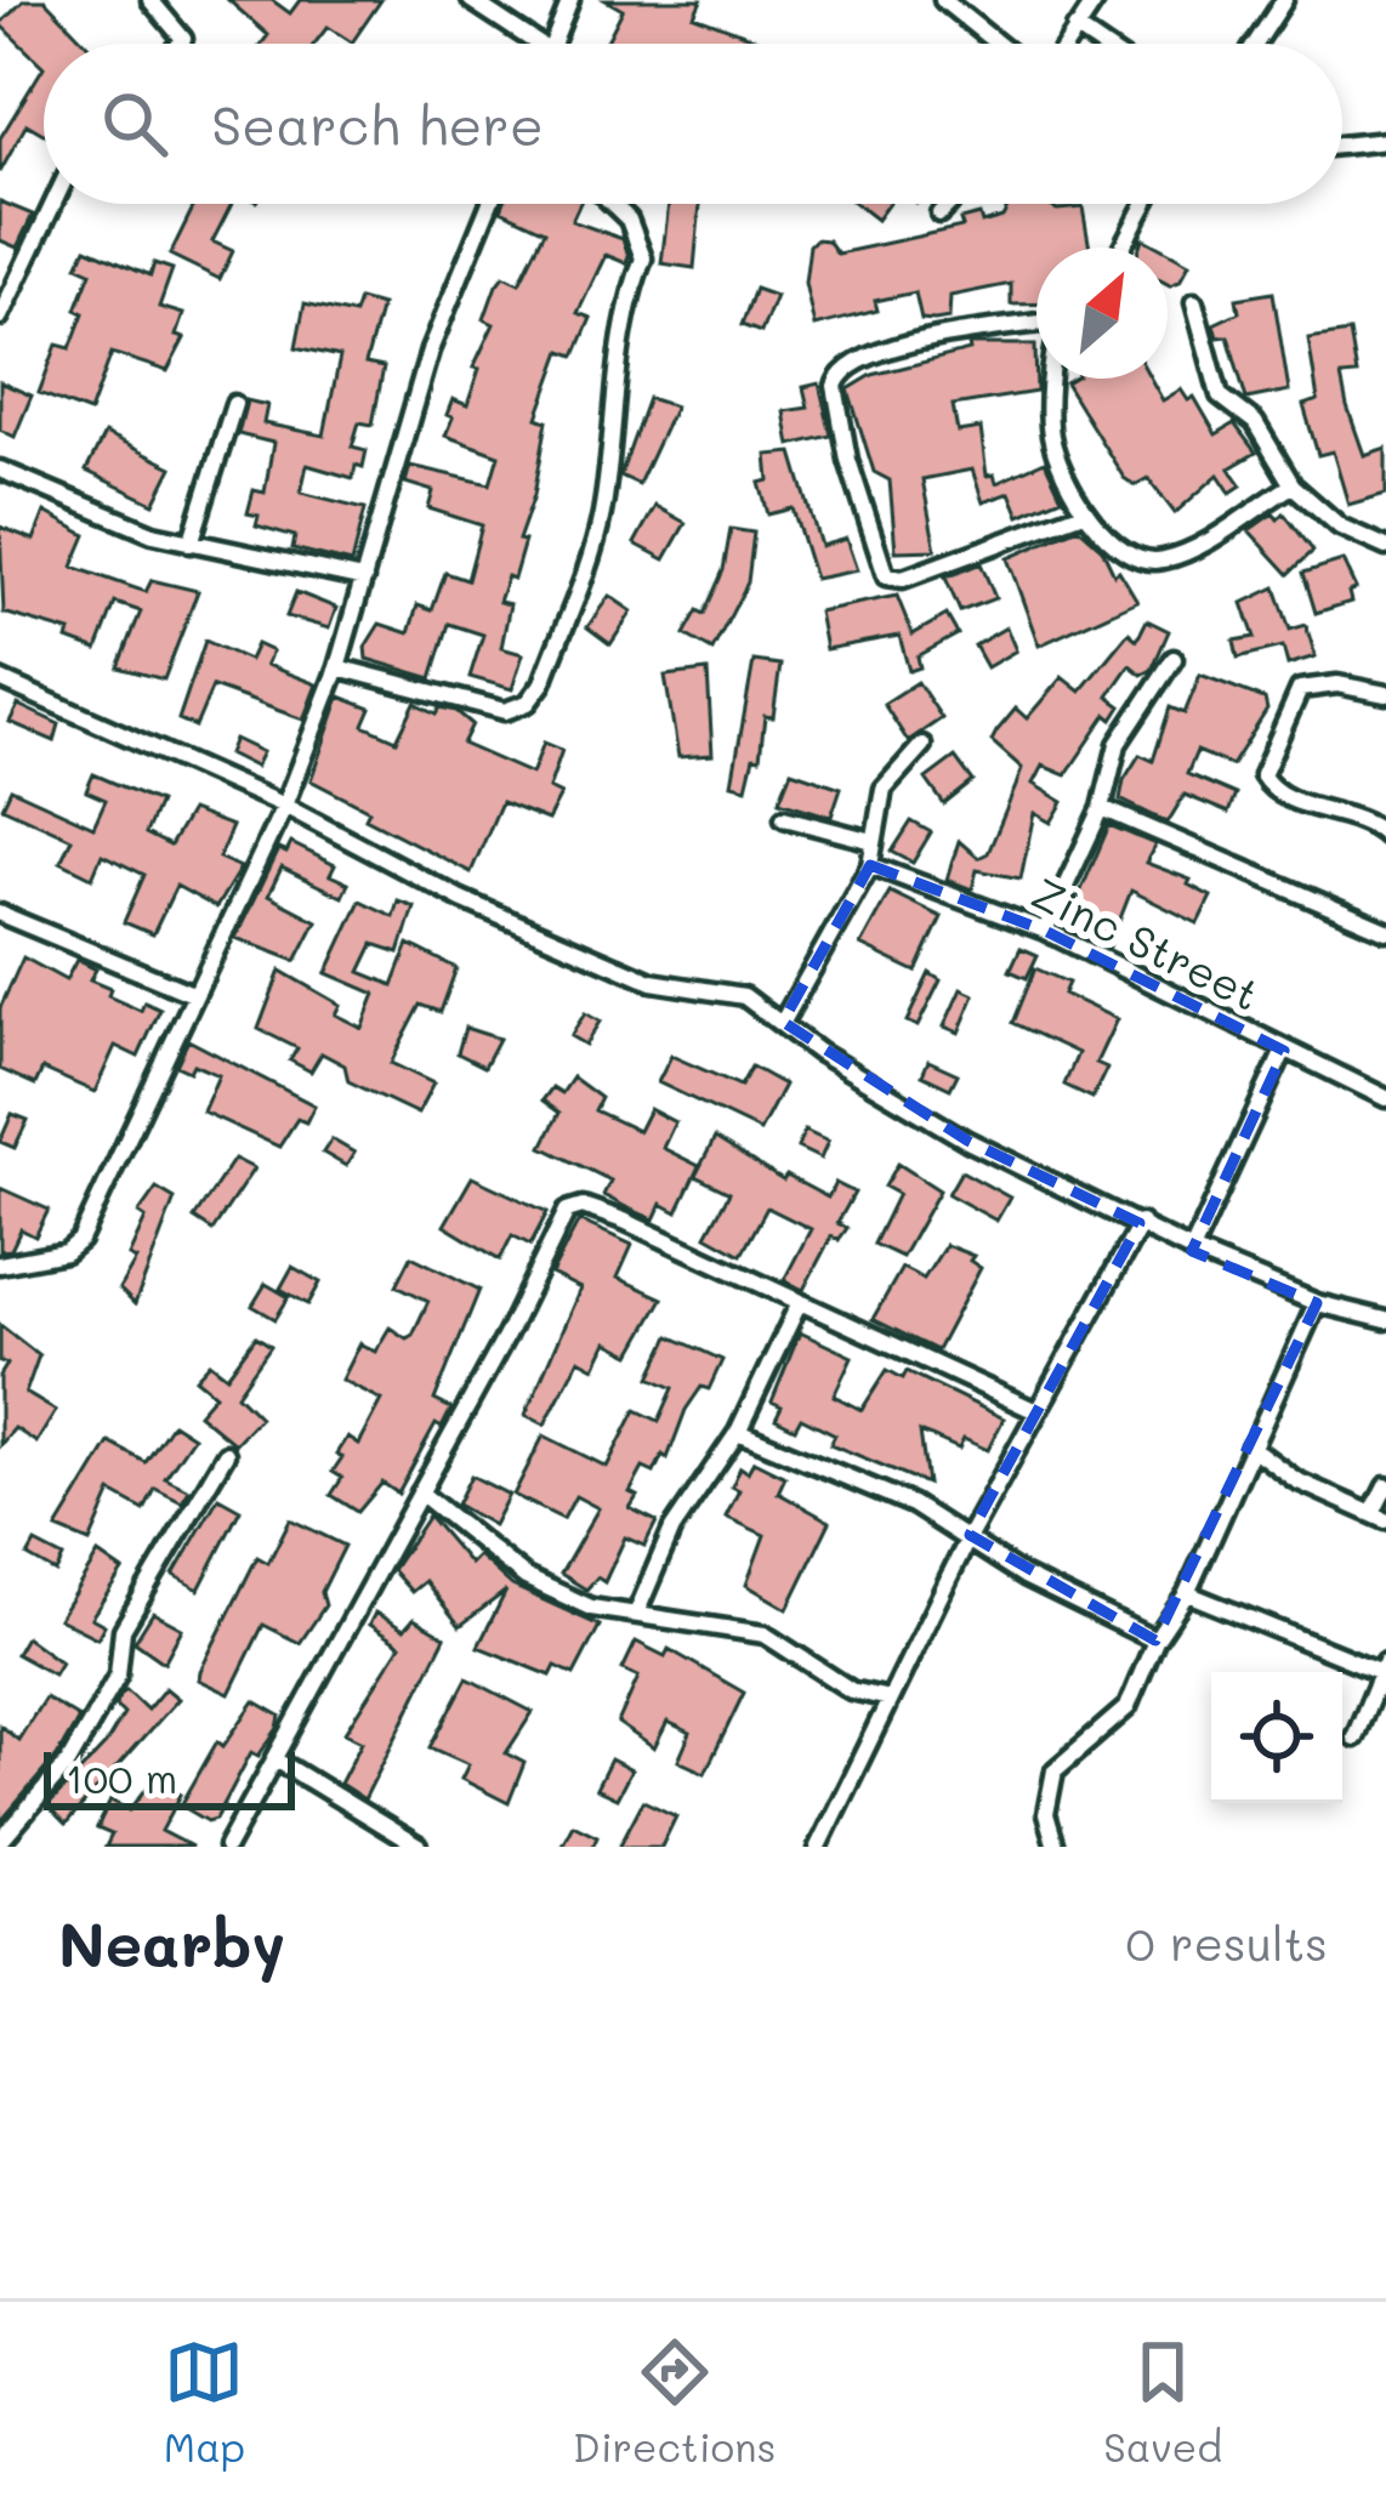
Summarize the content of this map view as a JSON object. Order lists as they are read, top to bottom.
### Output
{
  "streets": {
    "street": ["Zinc Street"]
  },
  "scale_bar": "100 m",
  "north": "top right",
  "page": {
    "search": "Search here",
    "scale": "100 m",
    "heading": ["Nearby", "0 results"],
    "nav": ["Map", "Directions", "Saved"]
  }
}
